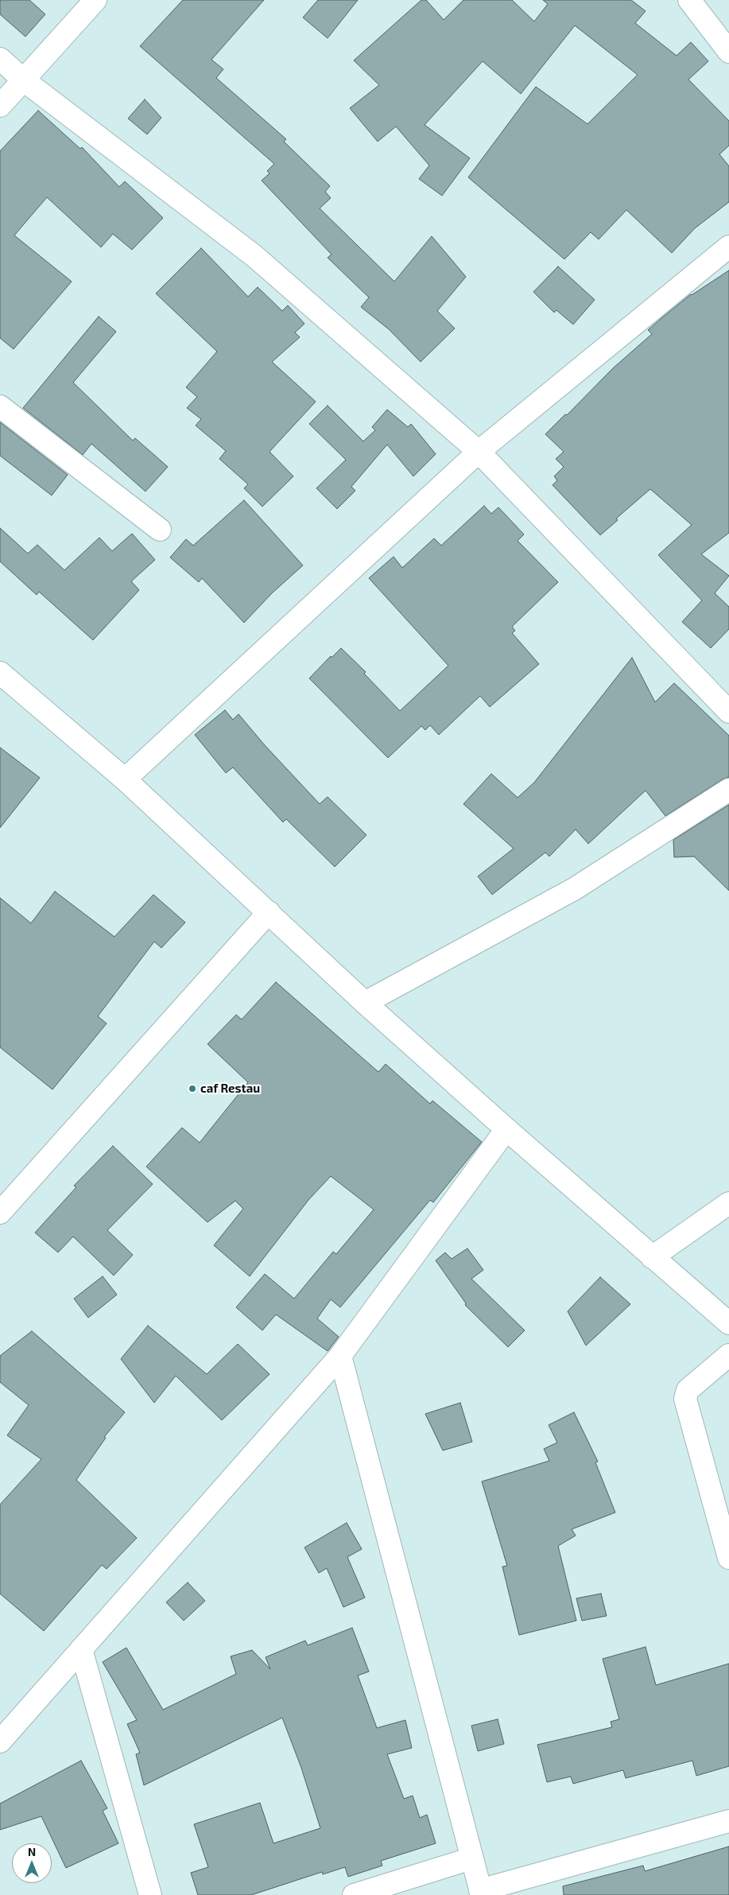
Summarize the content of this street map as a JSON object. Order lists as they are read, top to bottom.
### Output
{
  "places": ["caf Restau"],
  "north": "top"
}
